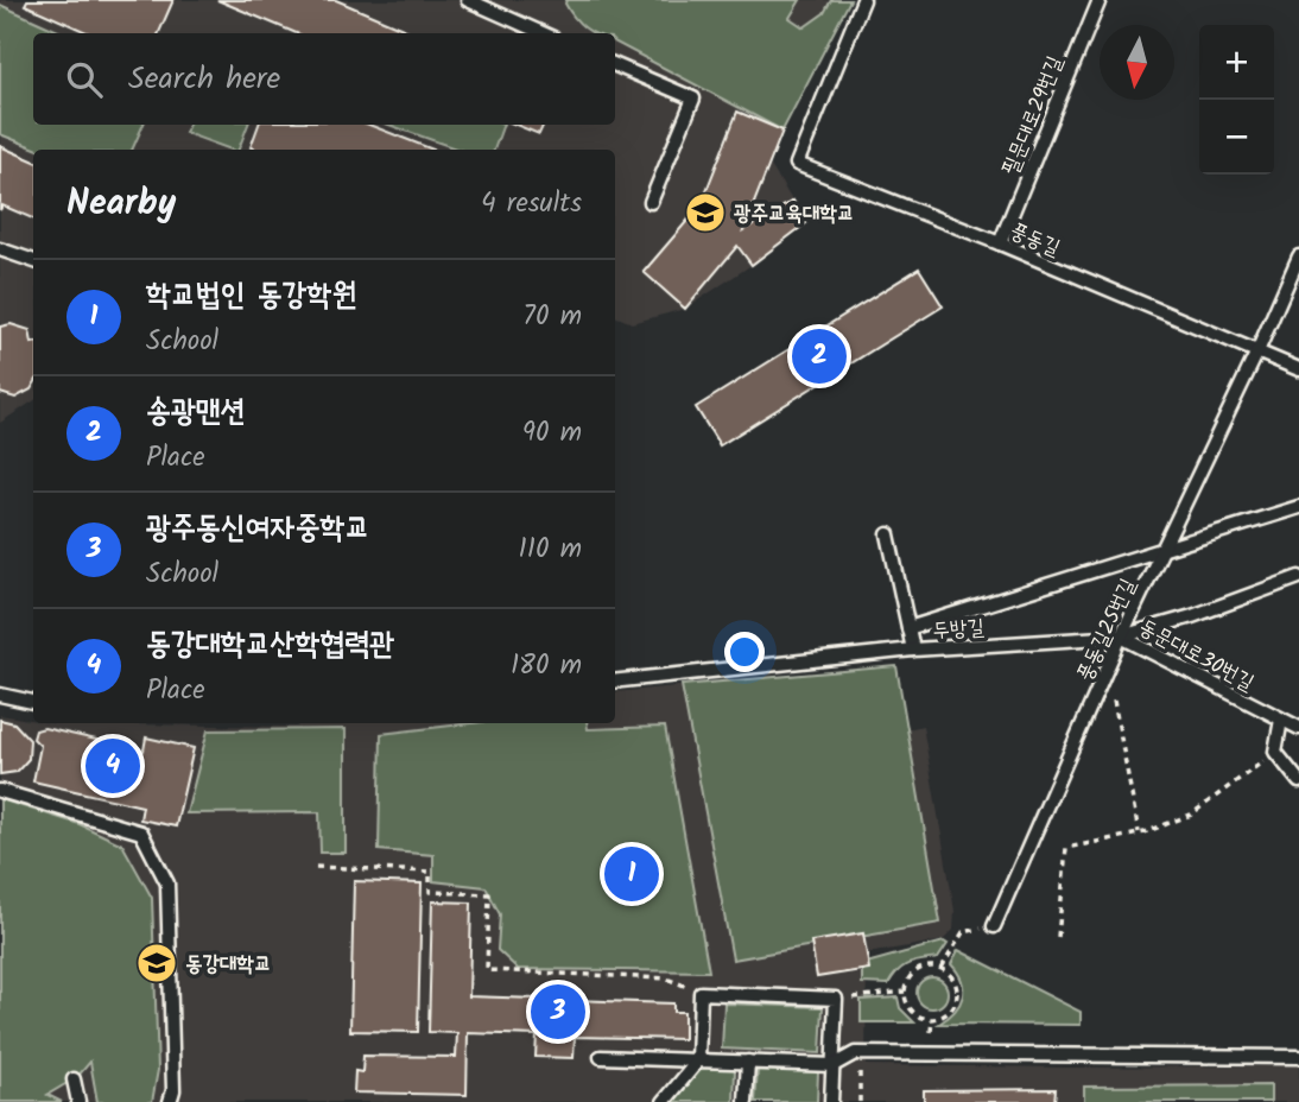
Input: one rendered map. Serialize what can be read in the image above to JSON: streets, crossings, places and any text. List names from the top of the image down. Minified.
{"streets":{"lane":["필문대로29번길","풍동길","두방길","풍동길25번길","동문대로30번길"]},"crossings":[["필문대로29번길","풍동길"],["풍동길","풍동길25번길"],["두방길","풍동길25번길"],["두방길","동문대로30번길"],["풍동길25번길","동문대로30번길"]],"places":{"school or university":["광주교육대학교","동강대학교"]},"north":"bottom","page":{"map_buttons":["+","−"],"search":"Search here","heading":["Nearby","4 results"],"list":[{"mark":"1","name":"학교법인 동강학원","note":"School","value":"70 m"},{"mark":"2","name":"송광맨션","note":"Place","value":"90 m"},{"mark":"3","name":"광주동신여자중학교","note":"School","value":"110 m"},{"mark":"4","name":"동강대학교산학협력관","note":"Place","value":"180 m"}],"pins":["2","4","1","3"]}}
